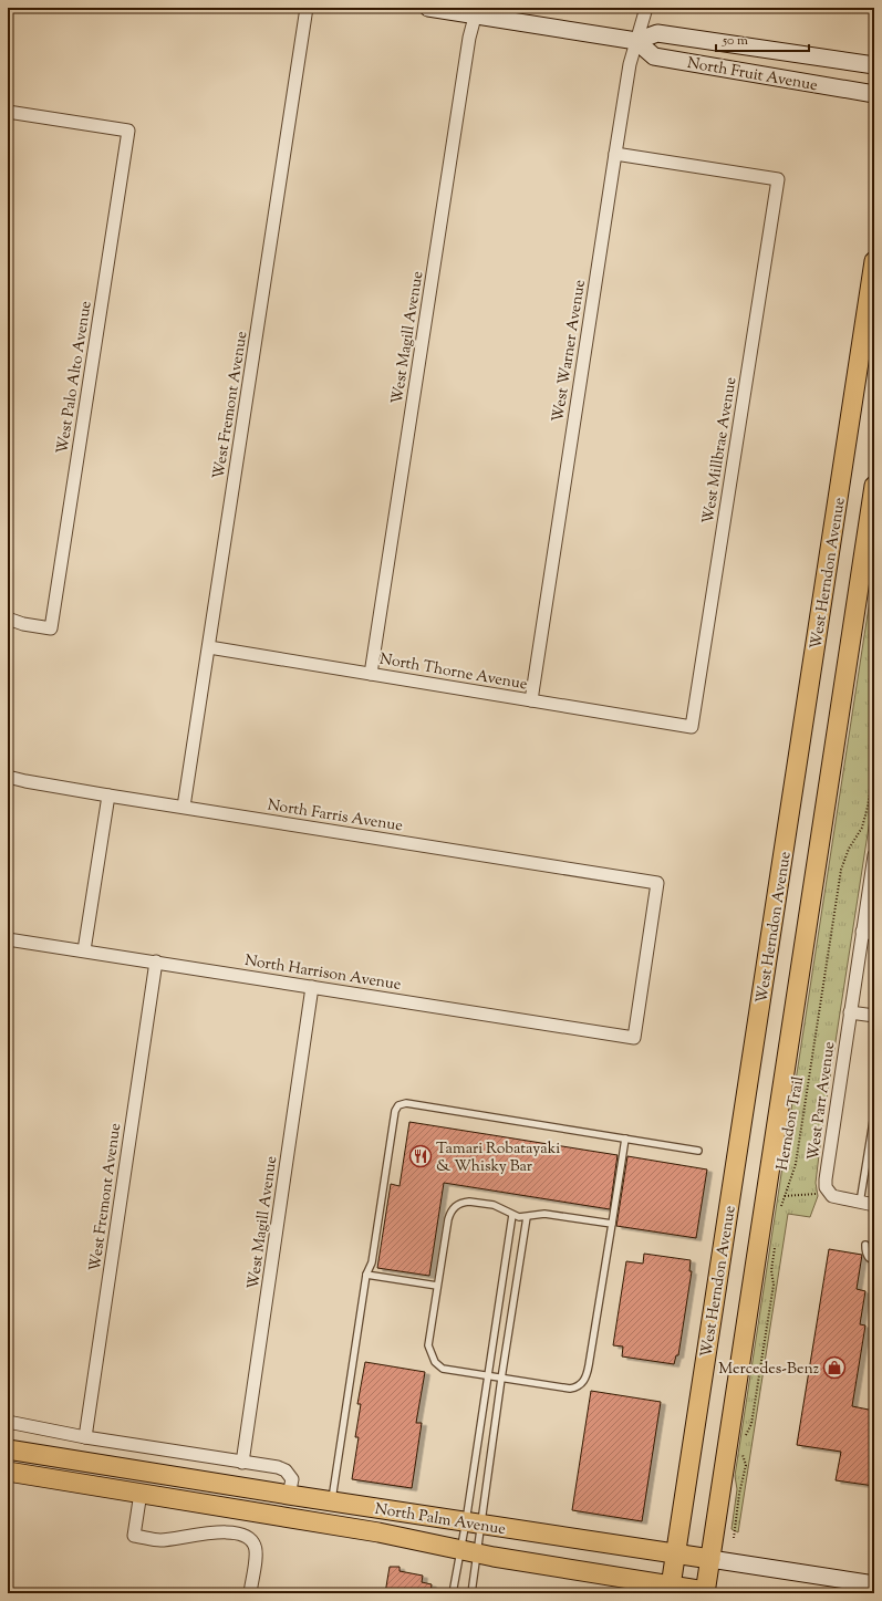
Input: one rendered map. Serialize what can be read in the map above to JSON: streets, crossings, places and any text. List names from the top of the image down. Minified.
{"streets":{"main road":["West Herndon Avenue","North Palm Avenue"],"street":["North Fruit Avenue","West Magill Avenue","West Warner Avenue","West Palo Alto Avenue","West Fremont Avenue","West Millbrae Avenue","North Thorne Avenue","North Farris Avenue","North Harrison Avenue","West Parr Avenue"],"path":["Herndon Trail"]},"crossings":[["North Fruit Avenue","West Magill Avenue"],["North Fruit Avenue","West Warner Avenue"],["West Magill Avenue","North Thorne Avenue"],["West Magill Avenue","North Harrison Avenue"],["West Warner Avenue","West Millbrae Avenue"],["West Warner Avenue","North Thorne Avenue"],["West Fremont Avenue","North Thorne Avenue"],["West Fremont Avenue","North Farris Avenue"],["West Fremont Avenue","North Harrison Avenue"],["West Millbrae Avenue","North Thorne Avenue"],["West Herndon Avenue","North Palm Avenue"],["North Farris Avenue","North Harrison Avenue"]],"places":{"restaurant":["Tamari Robatayaki & Whisky Bar"],"shop":["Mercedes-Benz"]},"scale_bar":"50 m"}
